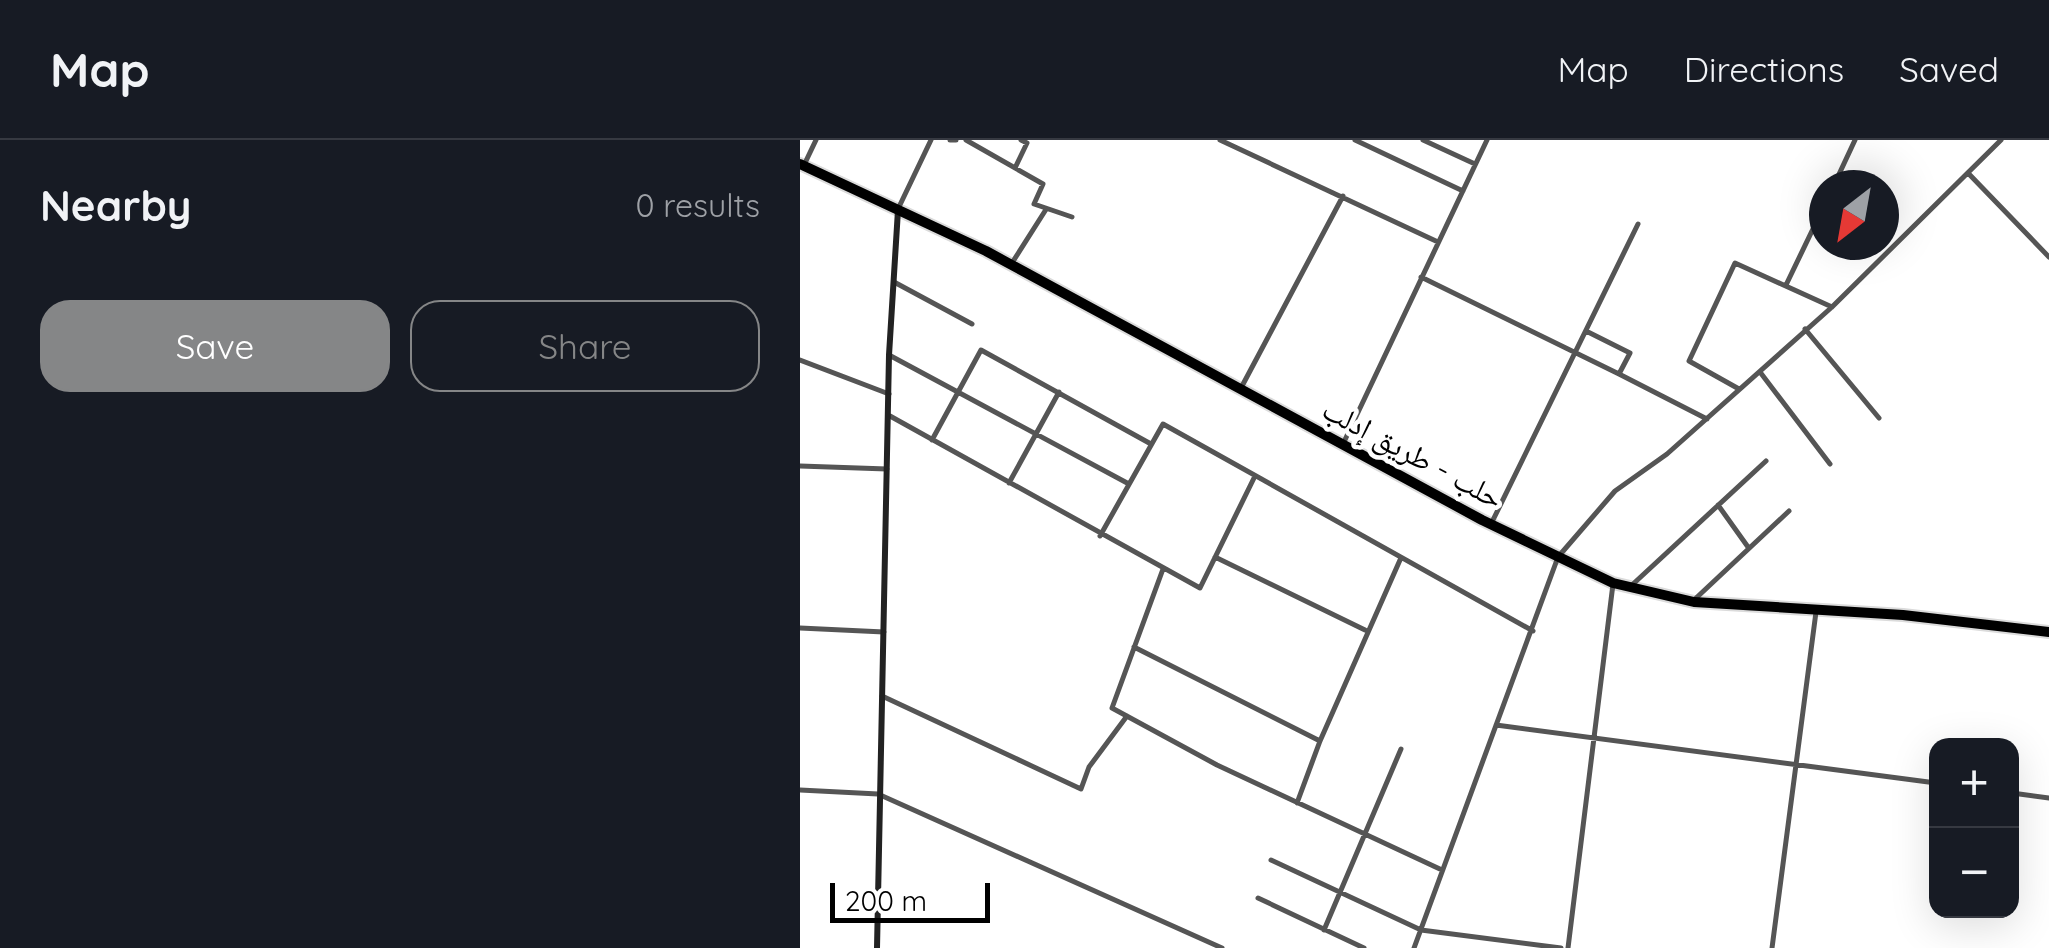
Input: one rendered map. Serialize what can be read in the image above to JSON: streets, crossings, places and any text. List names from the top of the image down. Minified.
{"streets":{"highway":["حلب - طريق إدلب"]},"scale_bar":"200 m","north":"bottom left","page":{"header":"Map","nav":["Map","Directions","Saved"],"heading":["Nearby","0 results"],"buttons":["Save","Share"],"map_buttons":["+","−"],"scale":"200 m"}}
